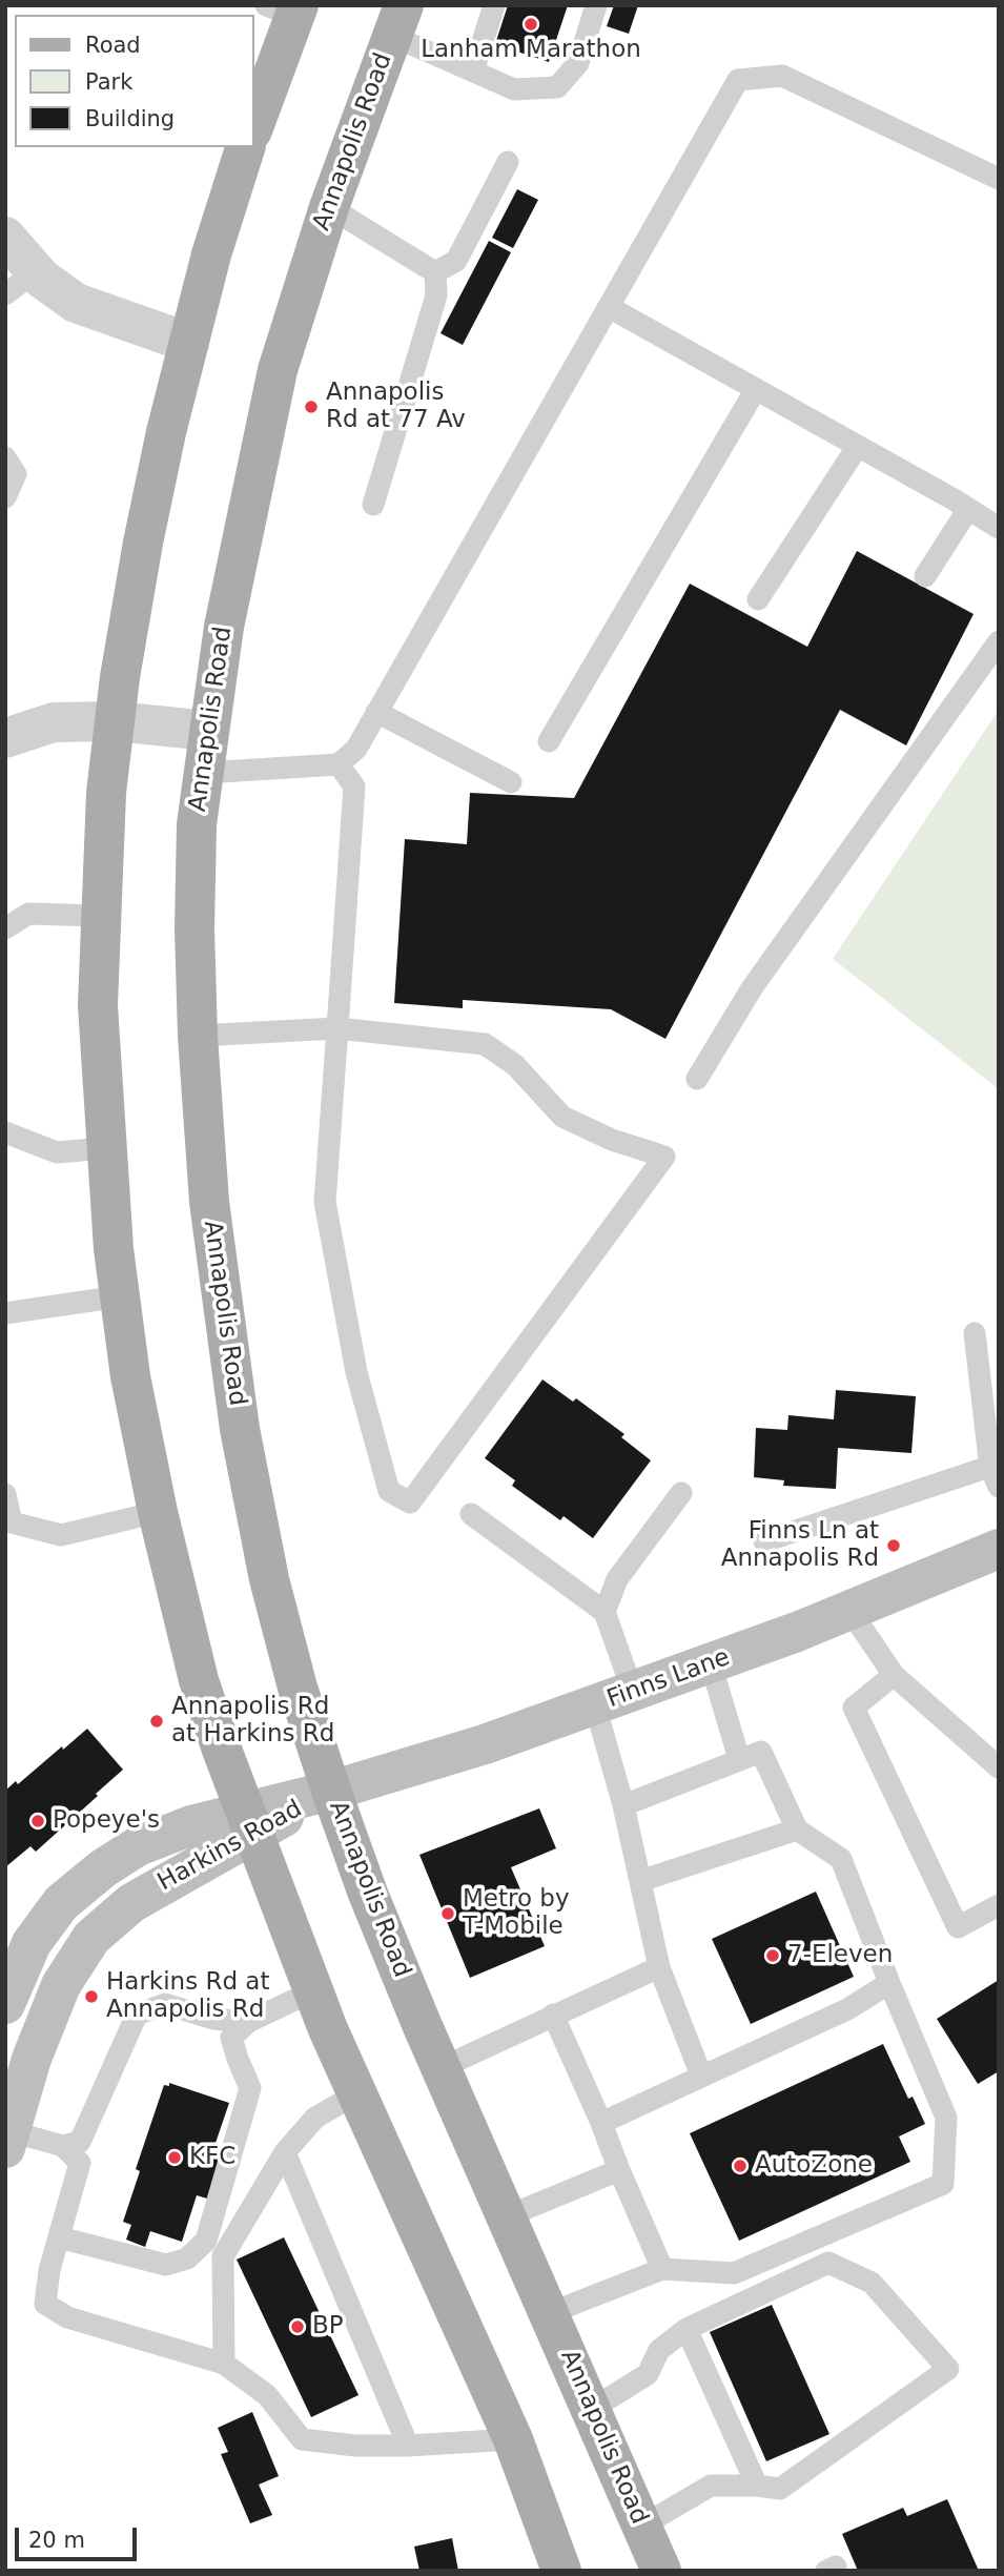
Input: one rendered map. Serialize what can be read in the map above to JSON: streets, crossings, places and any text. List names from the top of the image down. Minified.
{"streets":{"main road":["Annapolis Road"],"street":["Finns Lane","Harkins Road"]},"crossings":[["Annapolis Road","Finns Lane"],["Annapolis Road","Harkins Road"],["Finns Lane","Harkins Road"]],"places":["Lanham Marathon","Annapolis Rd at 77 Av","Finns Ln at Annapolis Rd","Annapolis Rd at Harkins Rd","Popeye's","Metro by T-Mobile","7-Eleven","Harkins Rd at Annapolis Rd","KFC","AutoZone","BP"],"legend":["Road","Park","Building"],"scale_bar":"20 m"}
